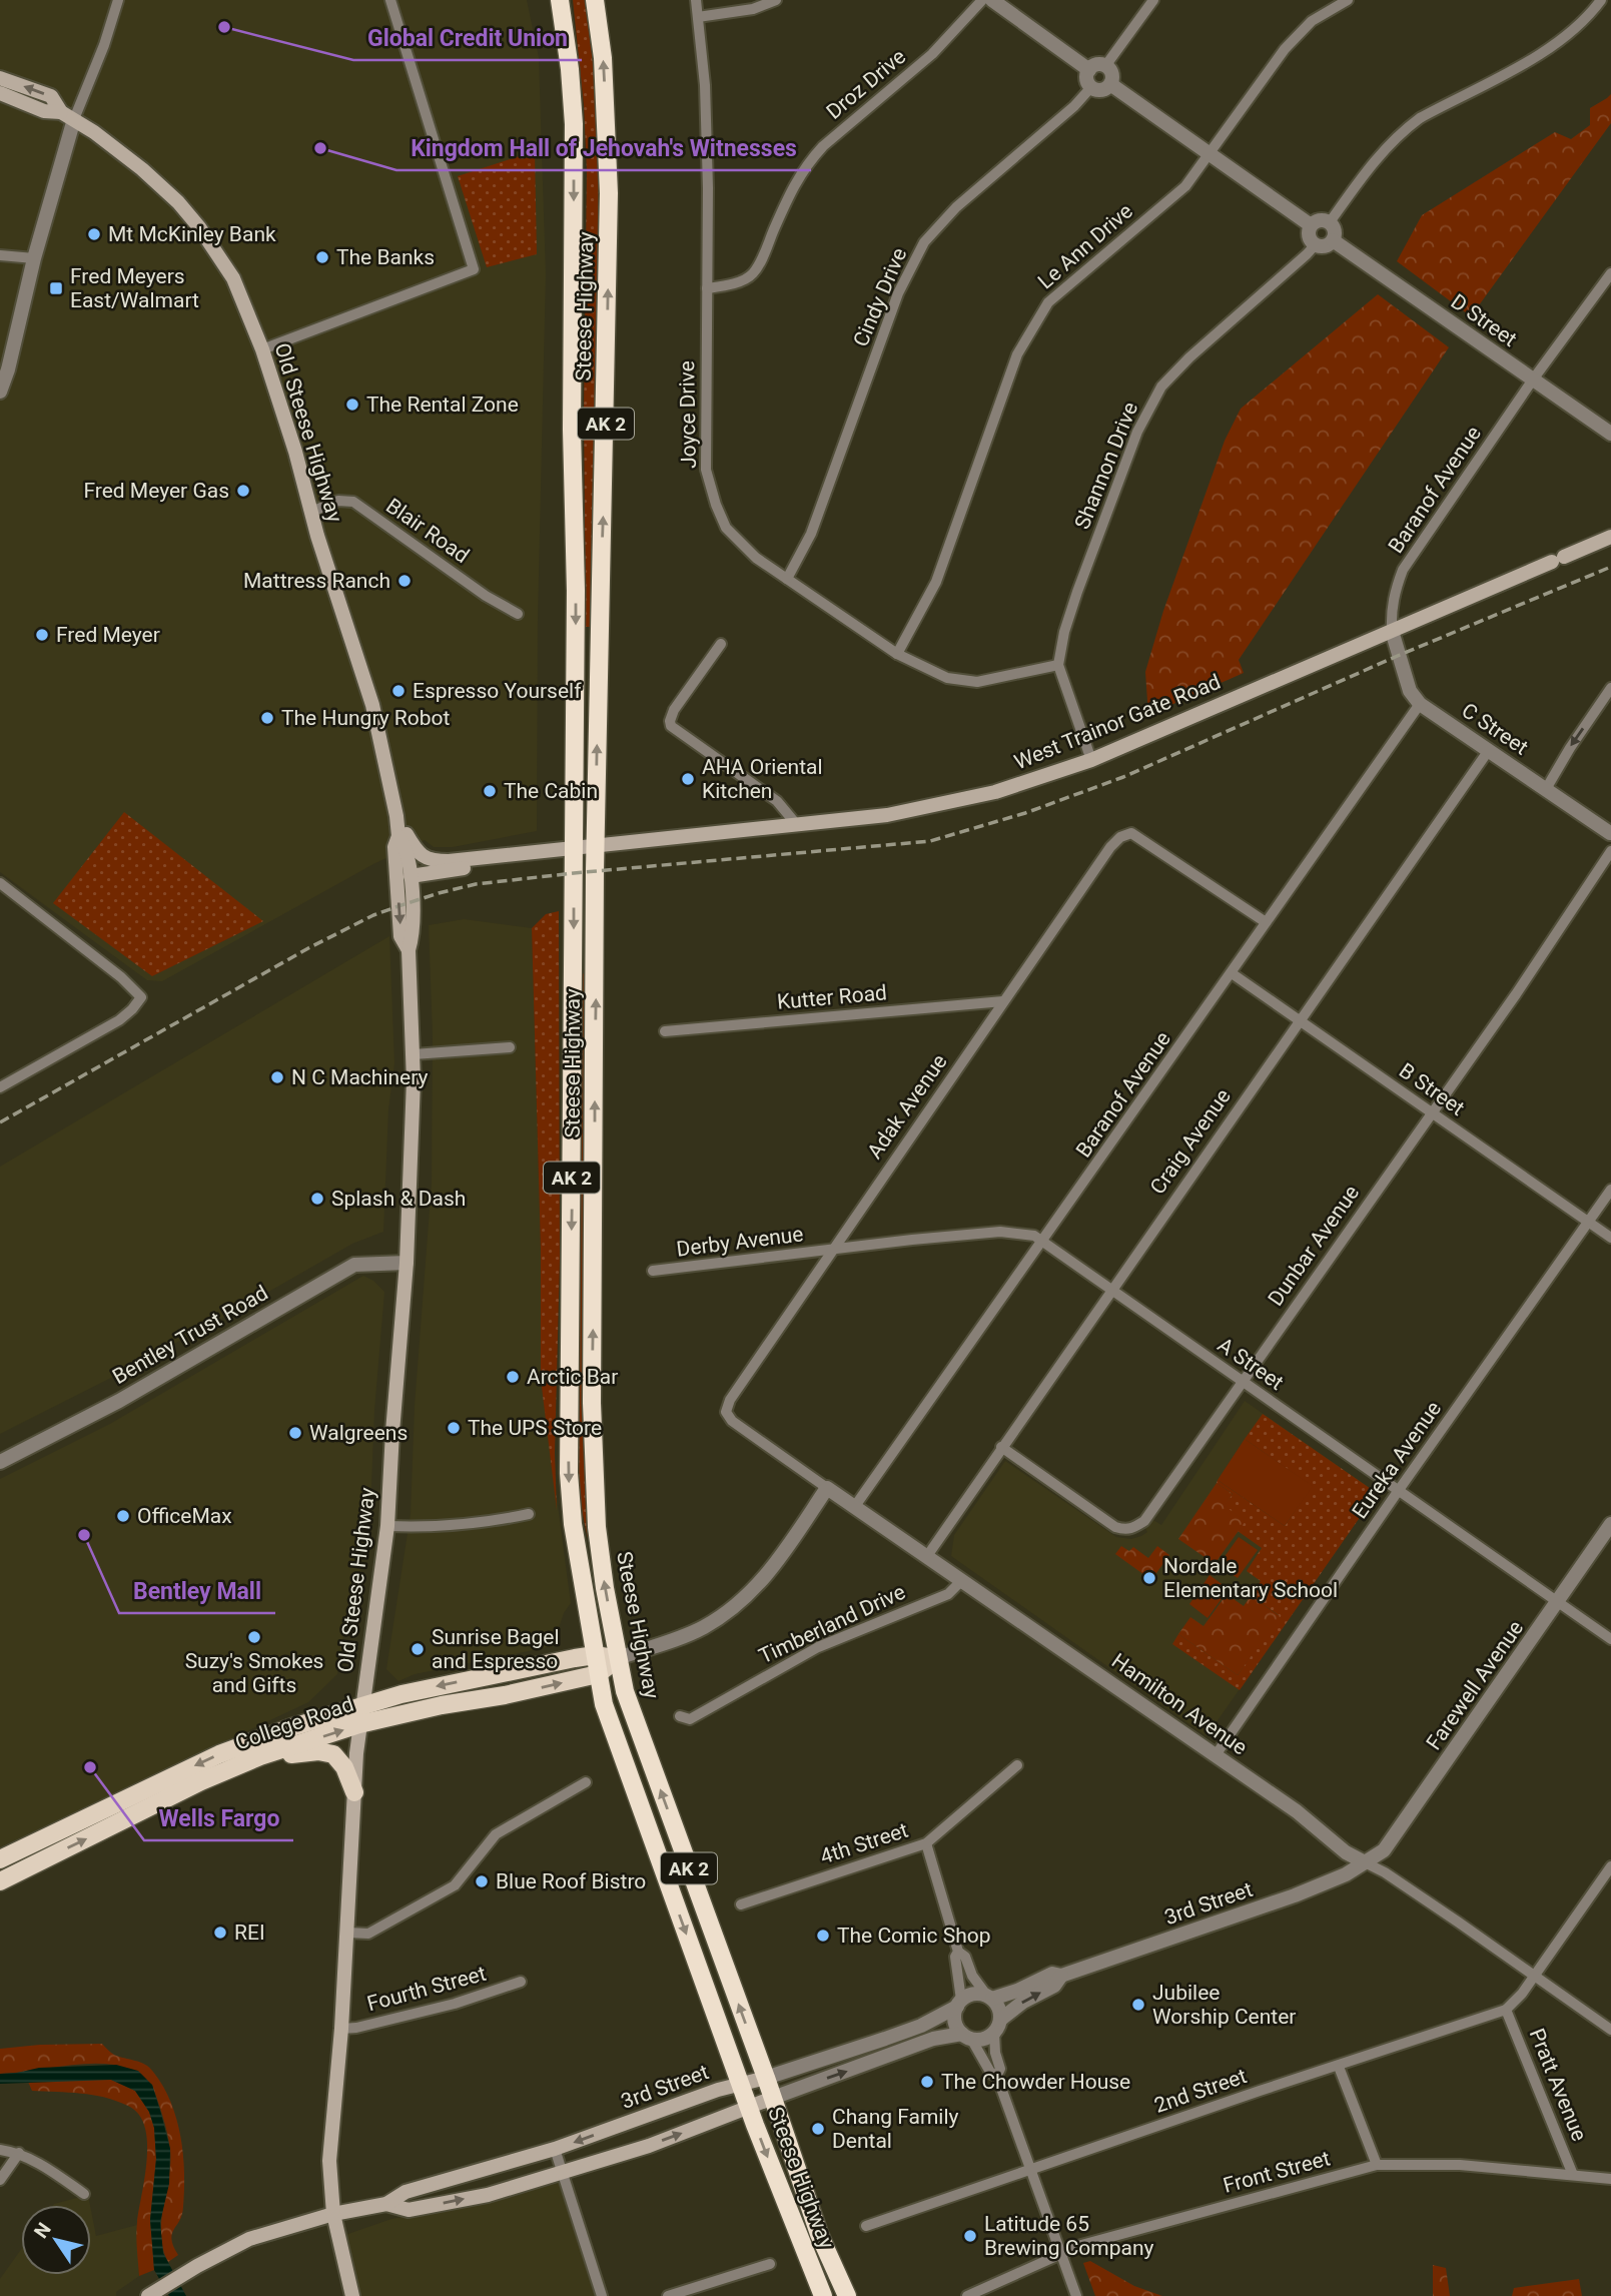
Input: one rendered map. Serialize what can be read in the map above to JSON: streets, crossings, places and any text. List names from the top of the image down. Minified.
{"streets":{"highway":["Steese Highway","AK 2"],"main road":["Old Steese Highway","West Trainor Gate Road","College Road","3rd Street"],"street":["Droz Drive","Le Ann Drive","Cindy Drive","D Street","Joyce Drive","Shannon Drive","Baranof Avenue","Blair Road","C Street","Kutter Road","B Street","Adak Avenue","Craig Avenue","Derby Avenue","Dunbar Avenue","Bentley Trust Road","A Street","Eureka Avenue","Timberland Drive","Farewell Avenue","Hamilton Avenue","4th Street","Fourth Street","Pratt Avenue","2nd Street","Front Street"]},"crossings":[["Droz Drive","Joyce Drive"],["Le Ann Drive","Joyce Drive"],["Cindy Drive","Joyce Drive"],["Steese Highway","West Trainor Gate Road"],["Steese Highway","College Road"],["Steese Highway","3rd Street"],["D Street","Shannon Drive"],["D Street","Baranof Avenue"],["Joyce Drive","Shannon Drive"],["Old Steese Highway","Blair Road"],["Old Steese Highway","West Trainor Gate Road"],["Old Steese Highway","Bentley Trust Road"],["Old Steese Highway","College Road"],["Old Steese Highway","3rd Street"],["Old Steese Highway","Fourth Street"],["Shannon Drive","West Trainor Gate Road"],["Baranof Avenue","West Trainor Gate Road"],["Baranof Avenue","C Street"],["Baranof Avenue","B Street"],["Baranof Avenue","Adak Avenue"],["Baranof Avenue","A Street"],["Baranof Avenue","Hamilton Avenue"],["West Trainor Gate Road","C Street"],["C Street","Craig Avenue"],["Kutter Road","Adak Avenue"],["B Street","Craig Avenue"],["B Street","Dunbar Avenue"],["B Street","Eureka Avenue"],["Adak Avenue","Derby Avenue"],["Adak Avenue","A Street"],["Adak Avenue","Hamilton Avenue"],["Craig Avenue","Dunbar Avenue"],["Craig Avenue","A Street"],["Craig Avenue","Hamilton Avenue"],["Derby Avenue","A Street"],["Dunbar Avenue","A Street"],["A Street","Eureka Avenue"],["A Street","Farewell Avenue"],["Eureka Avenue","Hamilton Avenue"],["Timberland Drive","Hamilton Avenue"],["Farewell Avenue","Hamilton Avenue"],["Farewell Avenue","3rd Street"],["Hamilton Avenue","College Road"],["Hamilton Avenue","3rd Street"],["Pratt Avenue","2nd Street"],["Pratt Avenue","Front Street"]],"places":{"other":["Global Credit Union","Kingdom Hall of Jehovah's Witnesses","Mt McKinley Bank","The Banks","The Rental Zone","Fred Meyer Gas","Mattress Ranch","Fred Meyer","Espresso Yourself","The Hungry Robot","AHA Oriental Kitchen","The Cabin","N C Machinery","Splash & Dash","Arctic Bar","The UPS Store","Walgreens","OfficeMax","Bentley Mall","Nordale Elementary School","Suzy's Smokes and Gifts","Sunrise Bagel and Espresso","Wells Fargo","Blue Roof Bistro","REI","The Comic Shop","Jubilee Worship Center","The Chowder House","Chang Family Dental","Latitude 65 Brewing Company"],"transit":["Fred Meyers East/Walmart"]},"north":"top left"}
